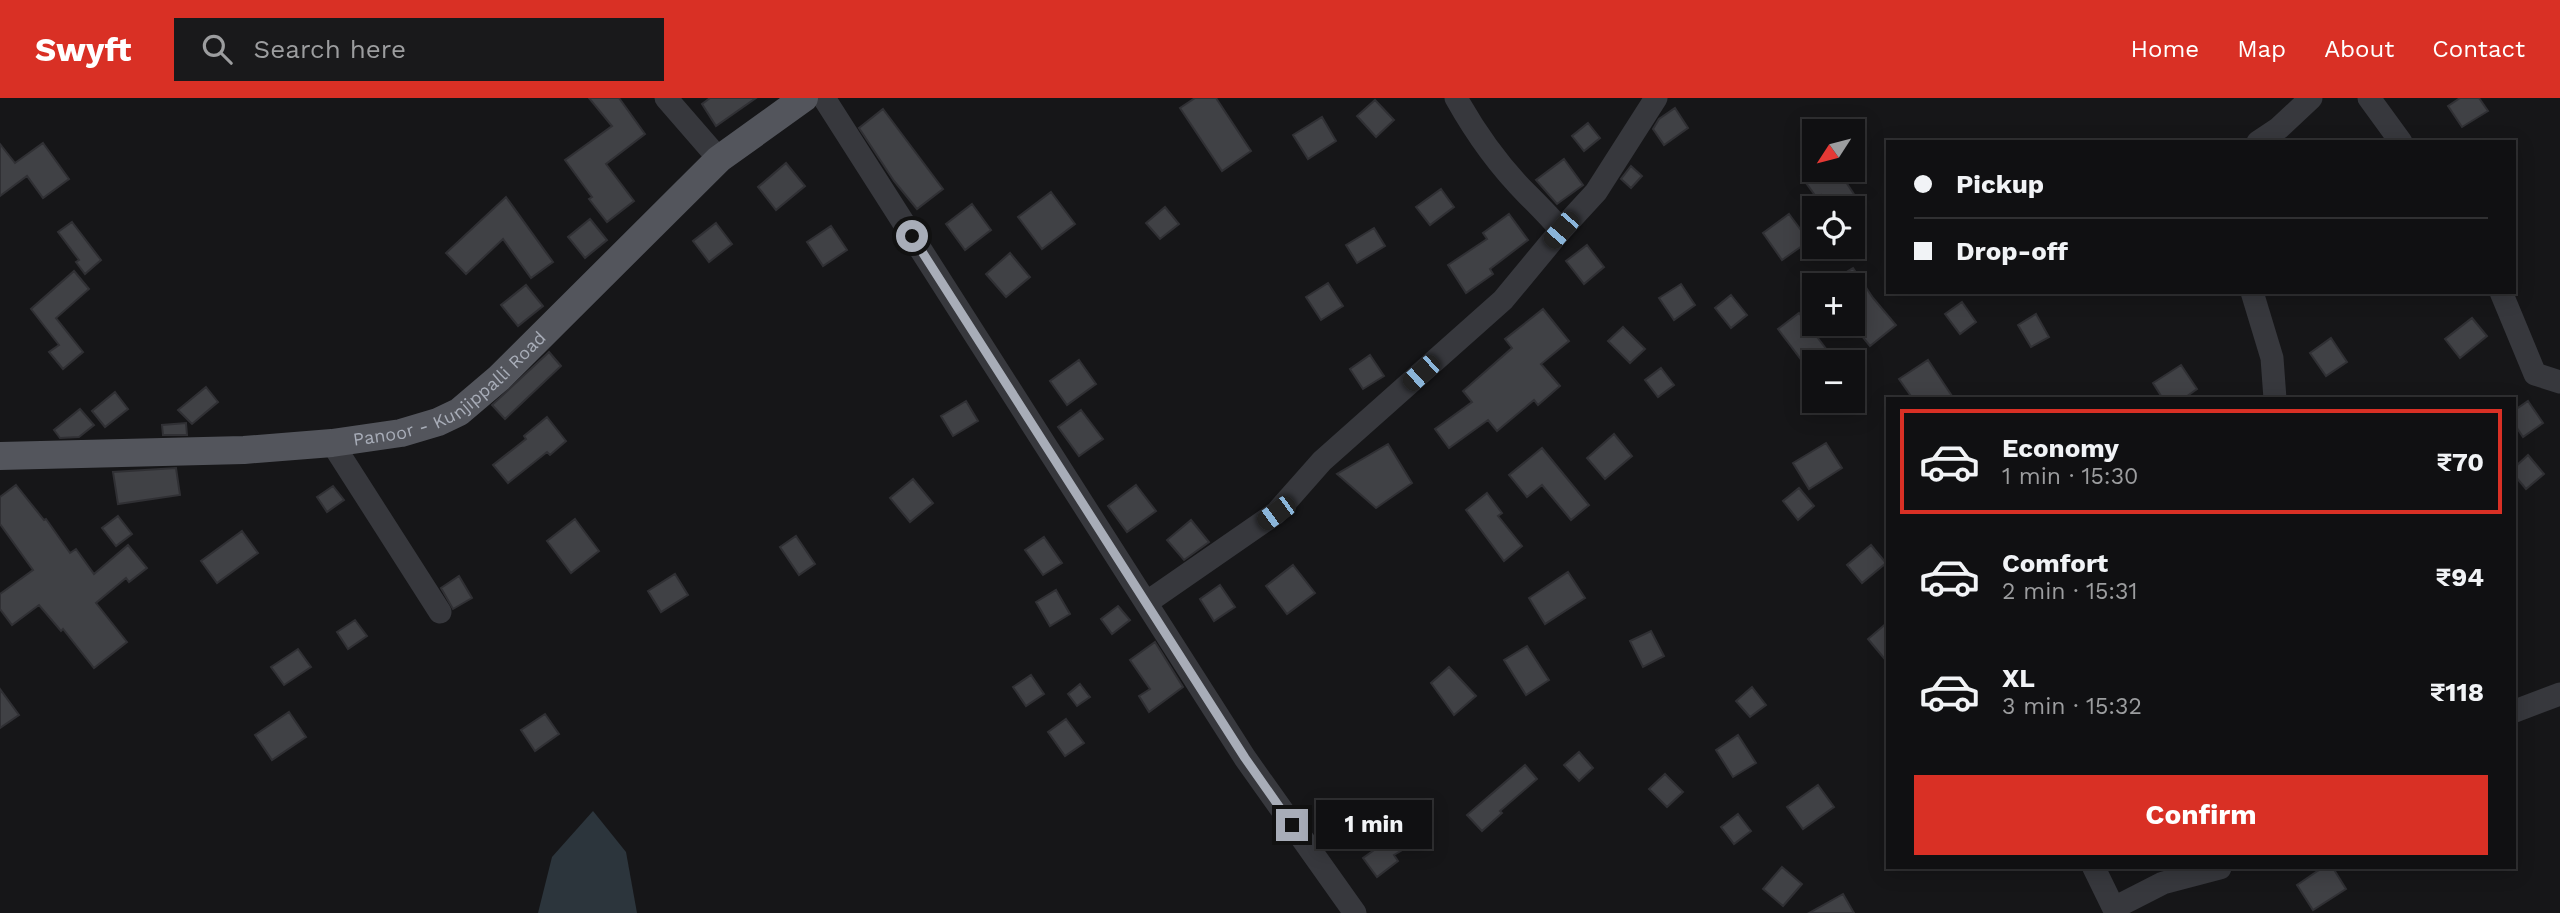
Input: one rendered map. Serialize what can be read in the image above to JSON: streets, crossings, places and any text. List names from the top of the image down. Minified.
{"streets":{"main road":["Panoor - Kunjippalli Road"]},"north":"bottom left","page":{"header":"Swyft","search":"Search here","nav":["Home","Map","About","Contact"],"map_buttons":["+","−"],"banner":["Pickup","Drop-off"],"list":[{"name":"Economy","note":"1 min · 15:30","value":"₹70"},{"name":"Comfort","note":"2 min · 15:31","value":"₹94"},{"name":"XL","note":"3 min · 15:32","value":"₹118"}],"buttons":"Confirm","bubble":"1 min"}}
